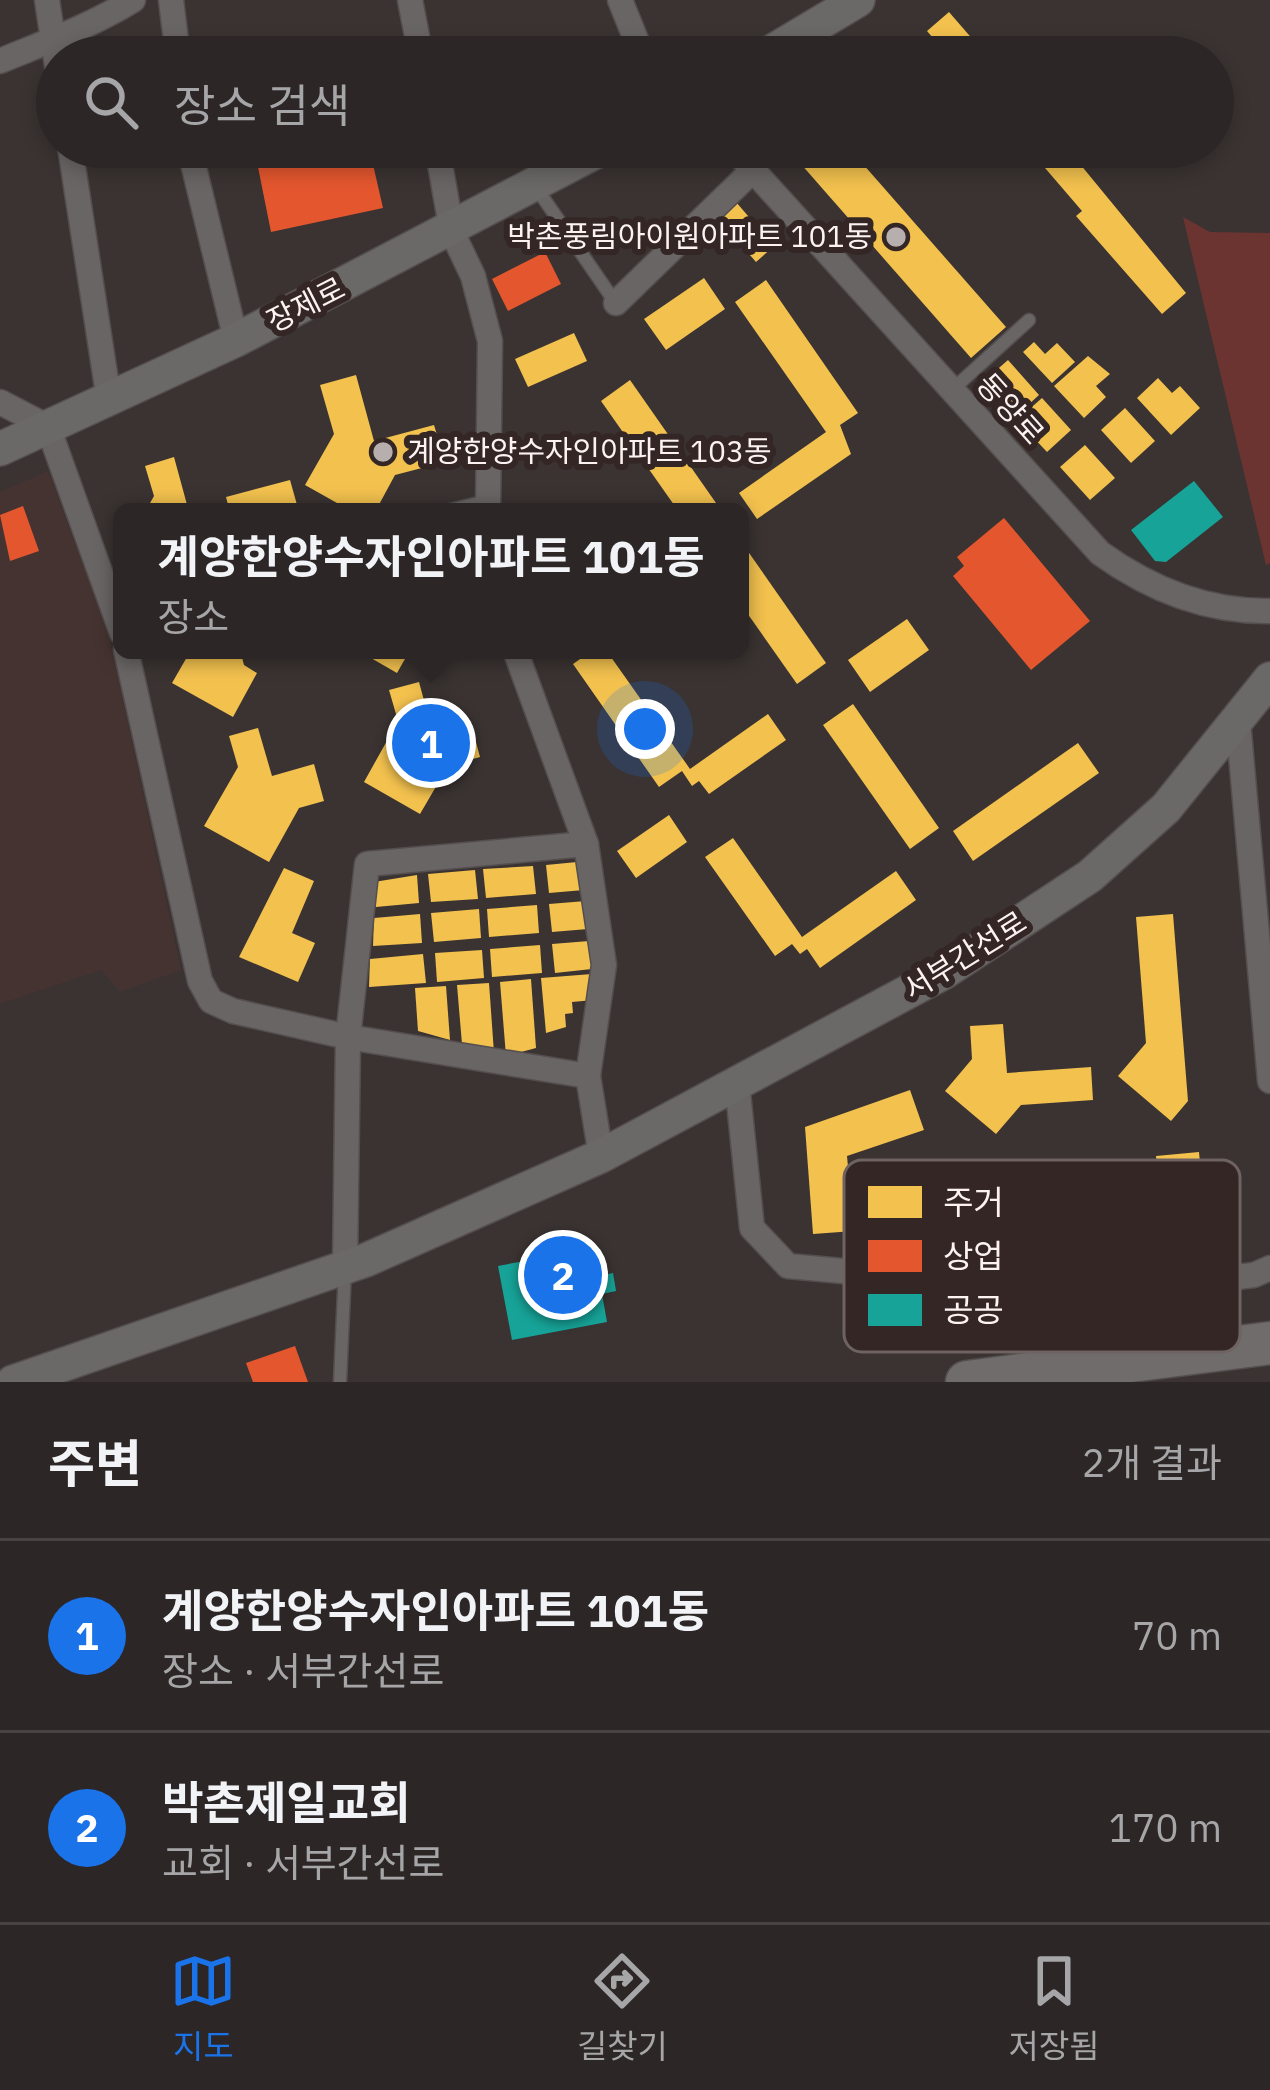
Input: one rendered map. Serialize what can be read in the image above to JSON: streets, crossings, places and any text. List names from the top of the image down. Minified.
{"streets":{"street":["장제로","동양로","서부간선로"]},"places":["박촌풍림아이원아파트 101동","계양한양수자인아파트 103동"],"legend":["주거","상업","공공"],"page":{"search":"장소 검색","popup":["계양한양수자인아파트 101동","장소"],"pins":["1","2"],"heading":["주변","2개 결과"],"list":[{"mark":"1","name":"계양한양수자인아파트 101동","note":"장소 · 서부간선로","value":"70 m"},{"mark":"2","name":"박촌제일교회","note":"교회 · 서부간선로","value":"170 m"}],"nav":["지도","길찾기","저장됨"]}}
